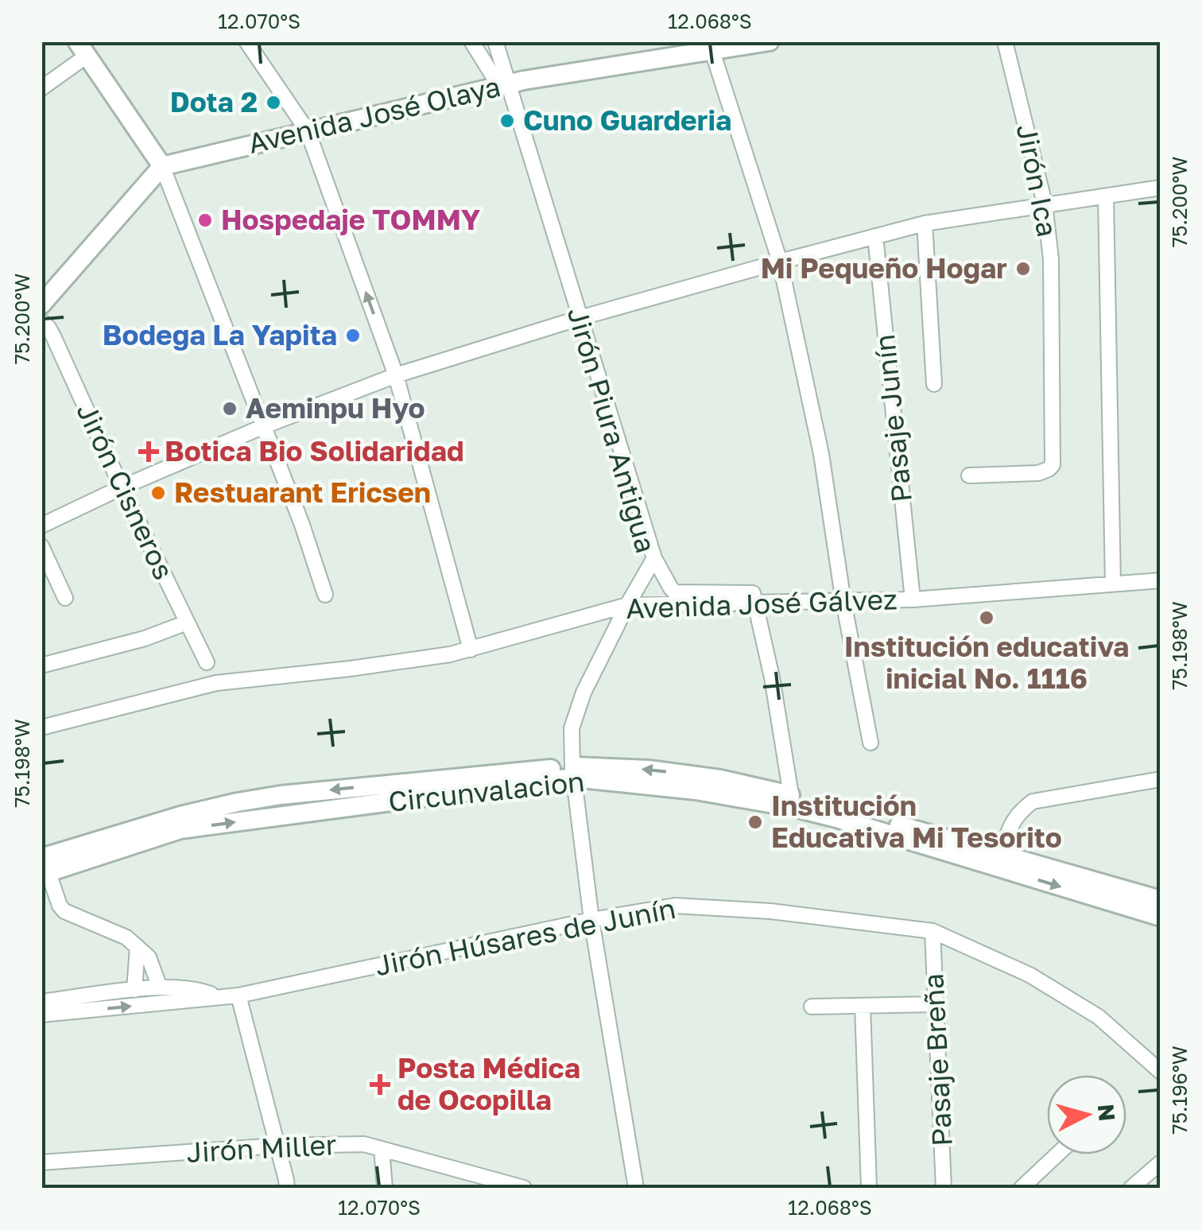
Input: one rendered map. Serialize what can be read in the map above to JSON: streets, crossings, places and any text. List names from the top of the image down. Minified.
{"streets":{"street":["Avenida José Olaya","Jirón Ica","Pasaje Junín","Jirón Piura Antigua","Jirón Cisneros","Avenida José Gálvez","Circunvalacion","Jirón Húsares de Junín","Pasaje Breña","Jirón Miller"]},"crossings":[["Avenida José Olaya","Jirón Piura Antigua"],["Pasaje Junín","Avenida José Gálvez"],["Jirón Piura Antigua","Avenida José Gálvez"],["Jirón Piura Antigua","Circunvalacion"],["Jirón Piura Antigua","Jirón Húsares de Junín"],["Jirón Húsares de Junín","Pasaje Breña"]],"places":{"other":["Dota 2","Cuno Guarderia","Hospedaje TOMMY","Mi Pequeño Hogar","Bodega La Yapita","Aeminpu Hyo","Restuarant Ericsen","Institución educativa inicial No. 1116","Institución Educativa Mi Tesorito"],"health":["Botica Bio Solidaridad","Posta Médica de Ocopilla"]},"north":"right","coordinates":["12.070°S","12.068°S","75.200°W","75.198°W","75.196°W"]}
